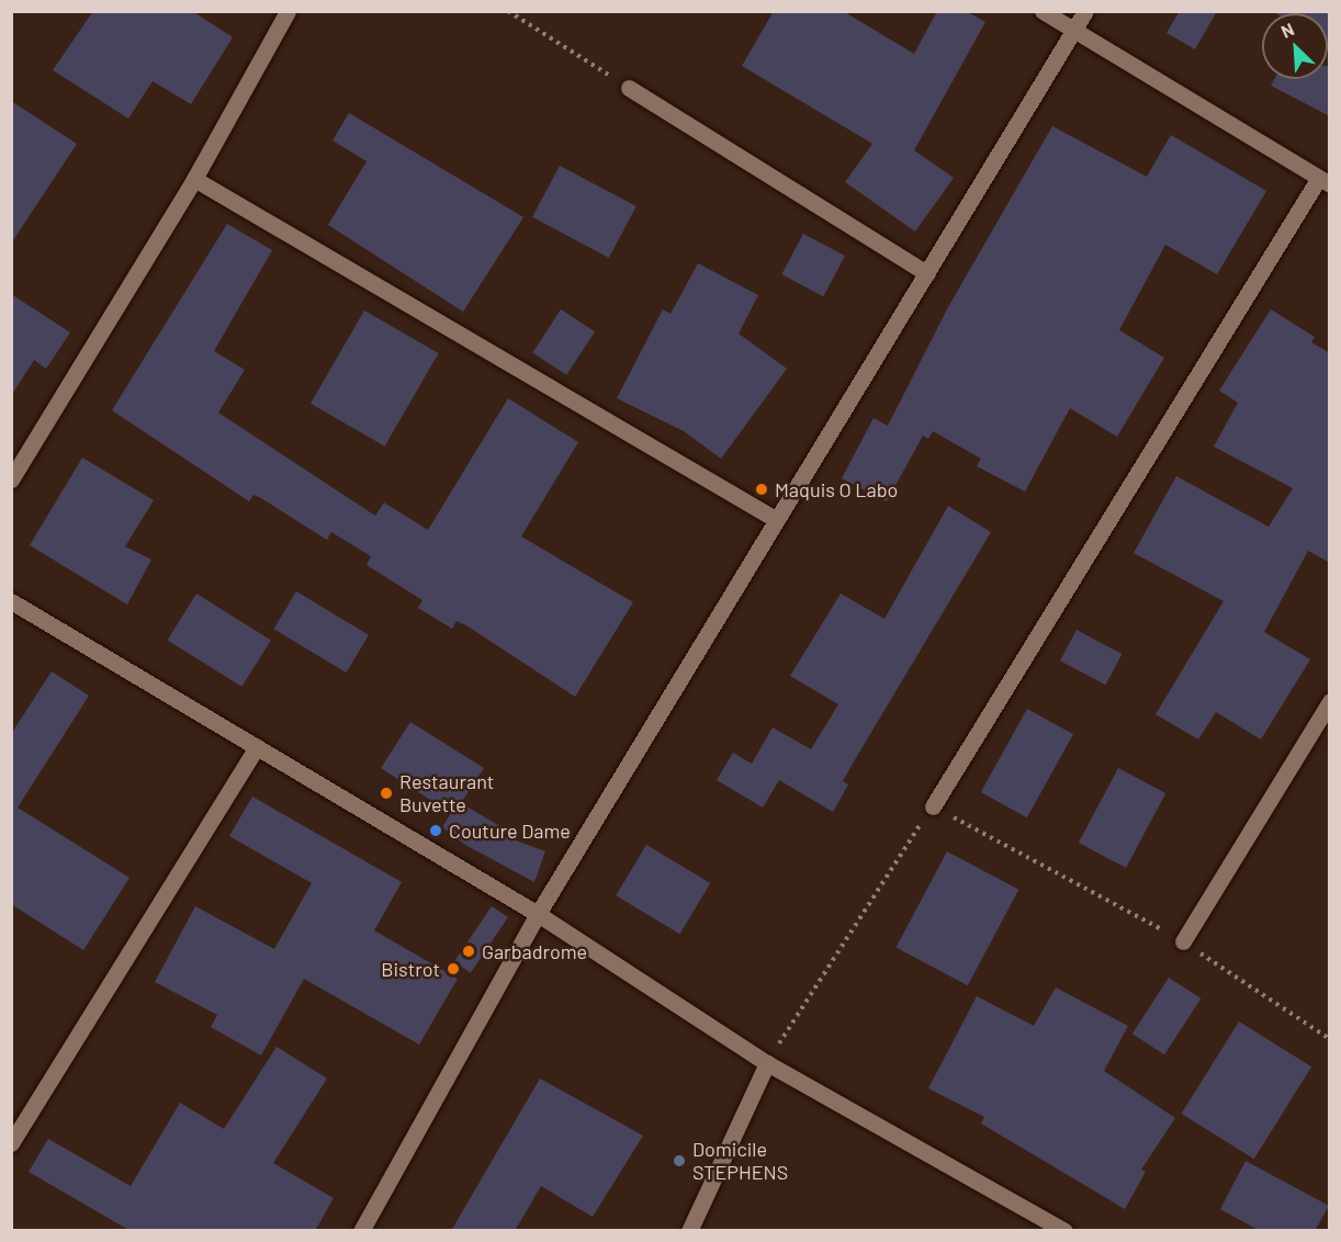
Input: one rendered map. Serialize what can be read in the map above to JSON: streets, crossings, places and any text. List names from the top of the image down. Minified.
{"places":["Maquis O Labo","Restaurant Buvette","Couture Dame","Garbadrome","Bistrot","Domicile STEPHENS"],"north":"top left"}
